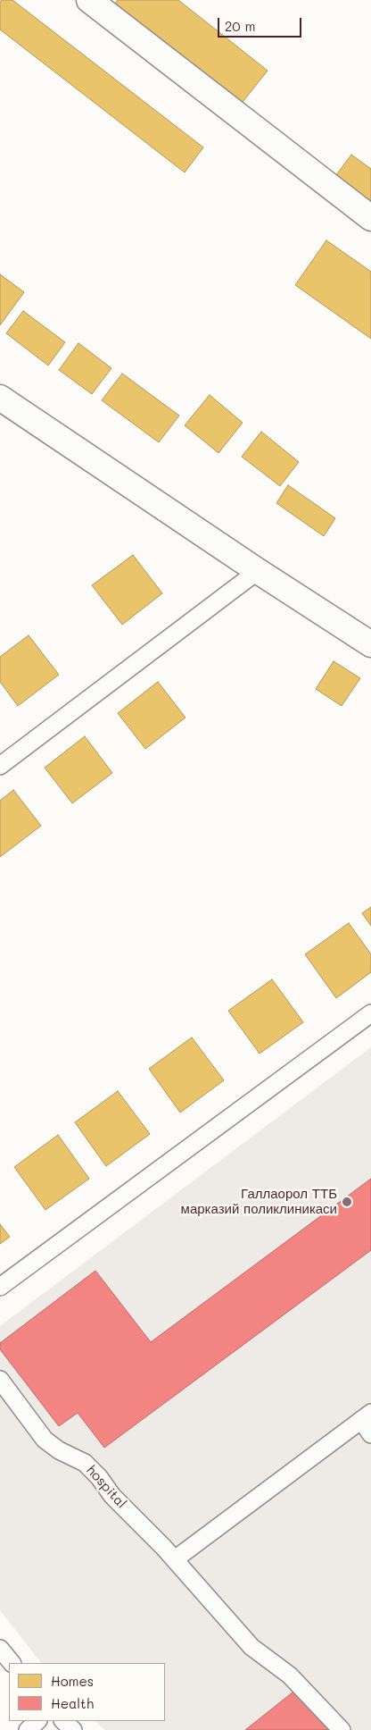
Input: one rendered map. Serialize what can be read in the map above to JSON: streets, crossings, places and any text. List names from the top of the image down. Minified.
{"streets":{"lane":["hospital"]},"places":["Галлаорол ТТБ марказий поликлиникаси"],"legend":["Homes","Health"],"scale_bar":"20 m"}
